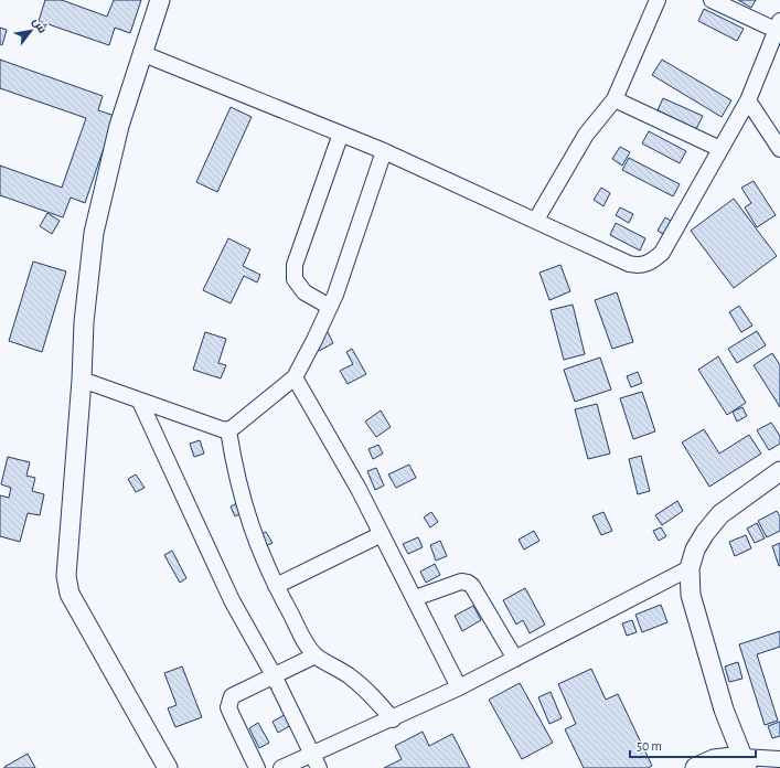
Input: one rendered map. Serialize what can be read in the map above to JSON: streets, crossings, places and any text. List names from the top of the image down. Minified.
{"scale_bar":"50 m","north":"top right"}
